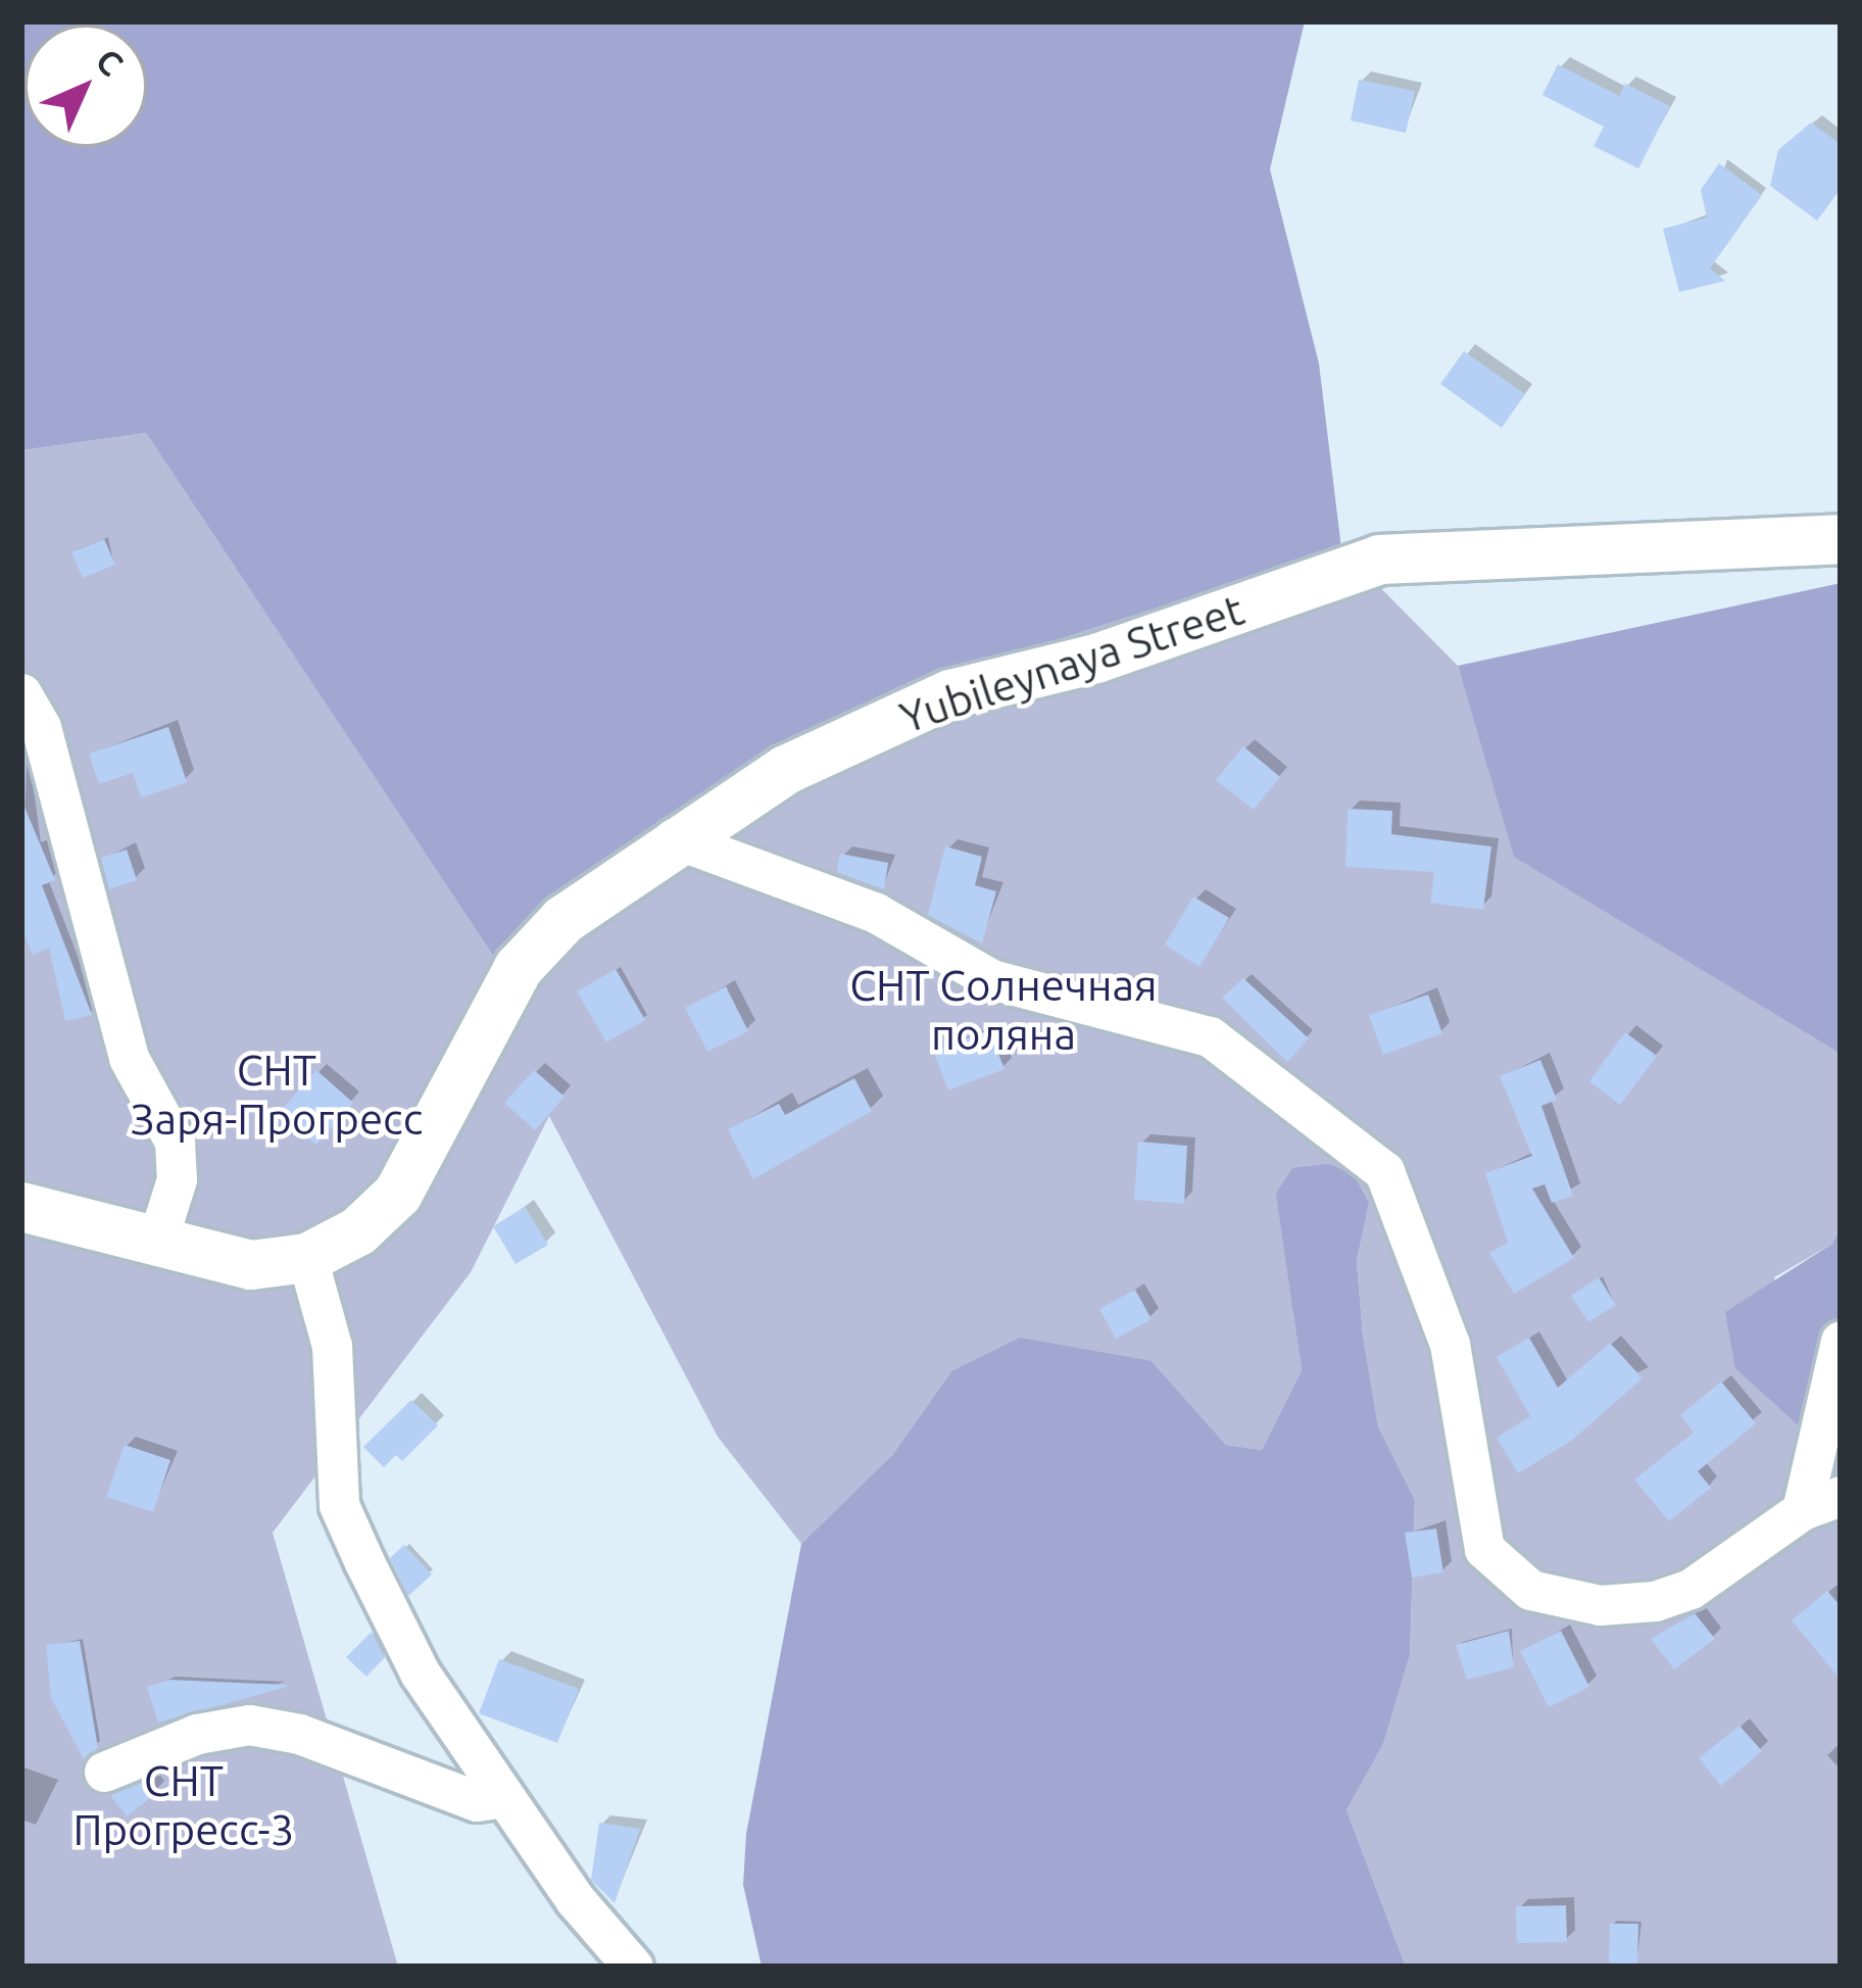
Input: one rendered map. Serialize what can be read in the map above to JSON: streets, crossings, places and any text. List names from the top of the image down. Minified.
{"streets":{"street":["Yubileynaya Street"]},"parks":["СНТ Солнечная поляна","СНТ Заря-Прогресс","СНТ Прогресс-3"],"north":"top right"}
